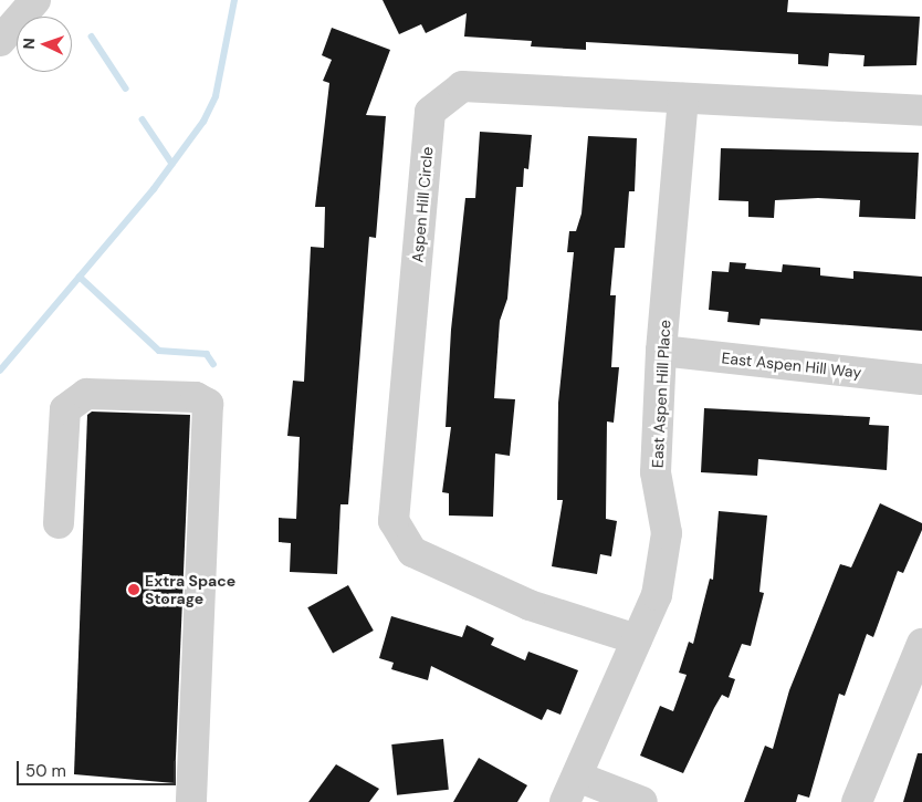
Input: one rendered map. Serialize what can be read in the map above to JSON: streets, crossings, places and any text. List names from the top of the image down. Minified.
{"streets":{"street":["Aspen Hill Circle","East Aspen Hill Way","East Aspen Hill Place"]},"crossings":[["Aspen Hill Circle","East Aspen Hill Place"],["East Aspen Hill Way","East Aspen Hill Place"]],"places":["Extra Space Storage"],"scale_bar":"50 m","north":"left"}
